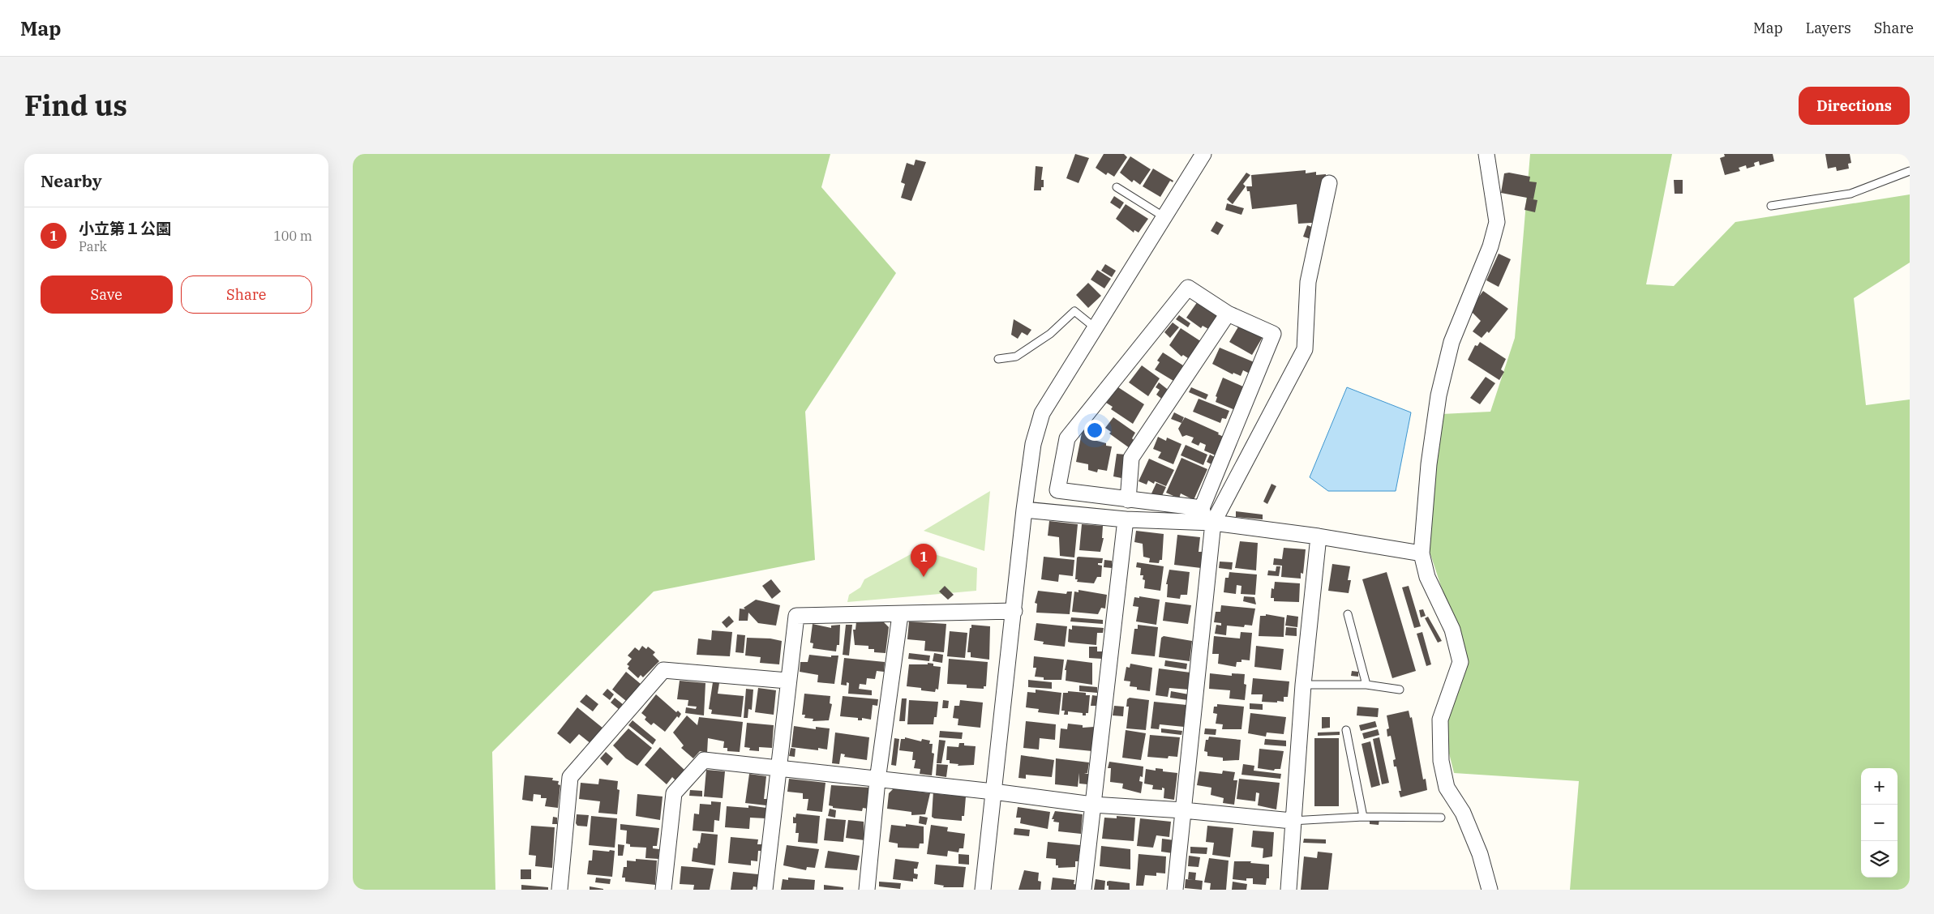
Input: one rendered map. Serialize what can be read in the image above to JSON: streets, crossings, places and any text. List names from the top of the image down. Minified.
{"page":{"header":"Map","nav":["Map","Layers","Share"],"title":"Find us","buttons":["Directions",["Save","Share"]],"heading":"Nearby","list":[{"mark":"1","name":"小立第１公園","note":"Park","value":"100 m"}],"pins":"1","map_buttons":["+","−"]}}
